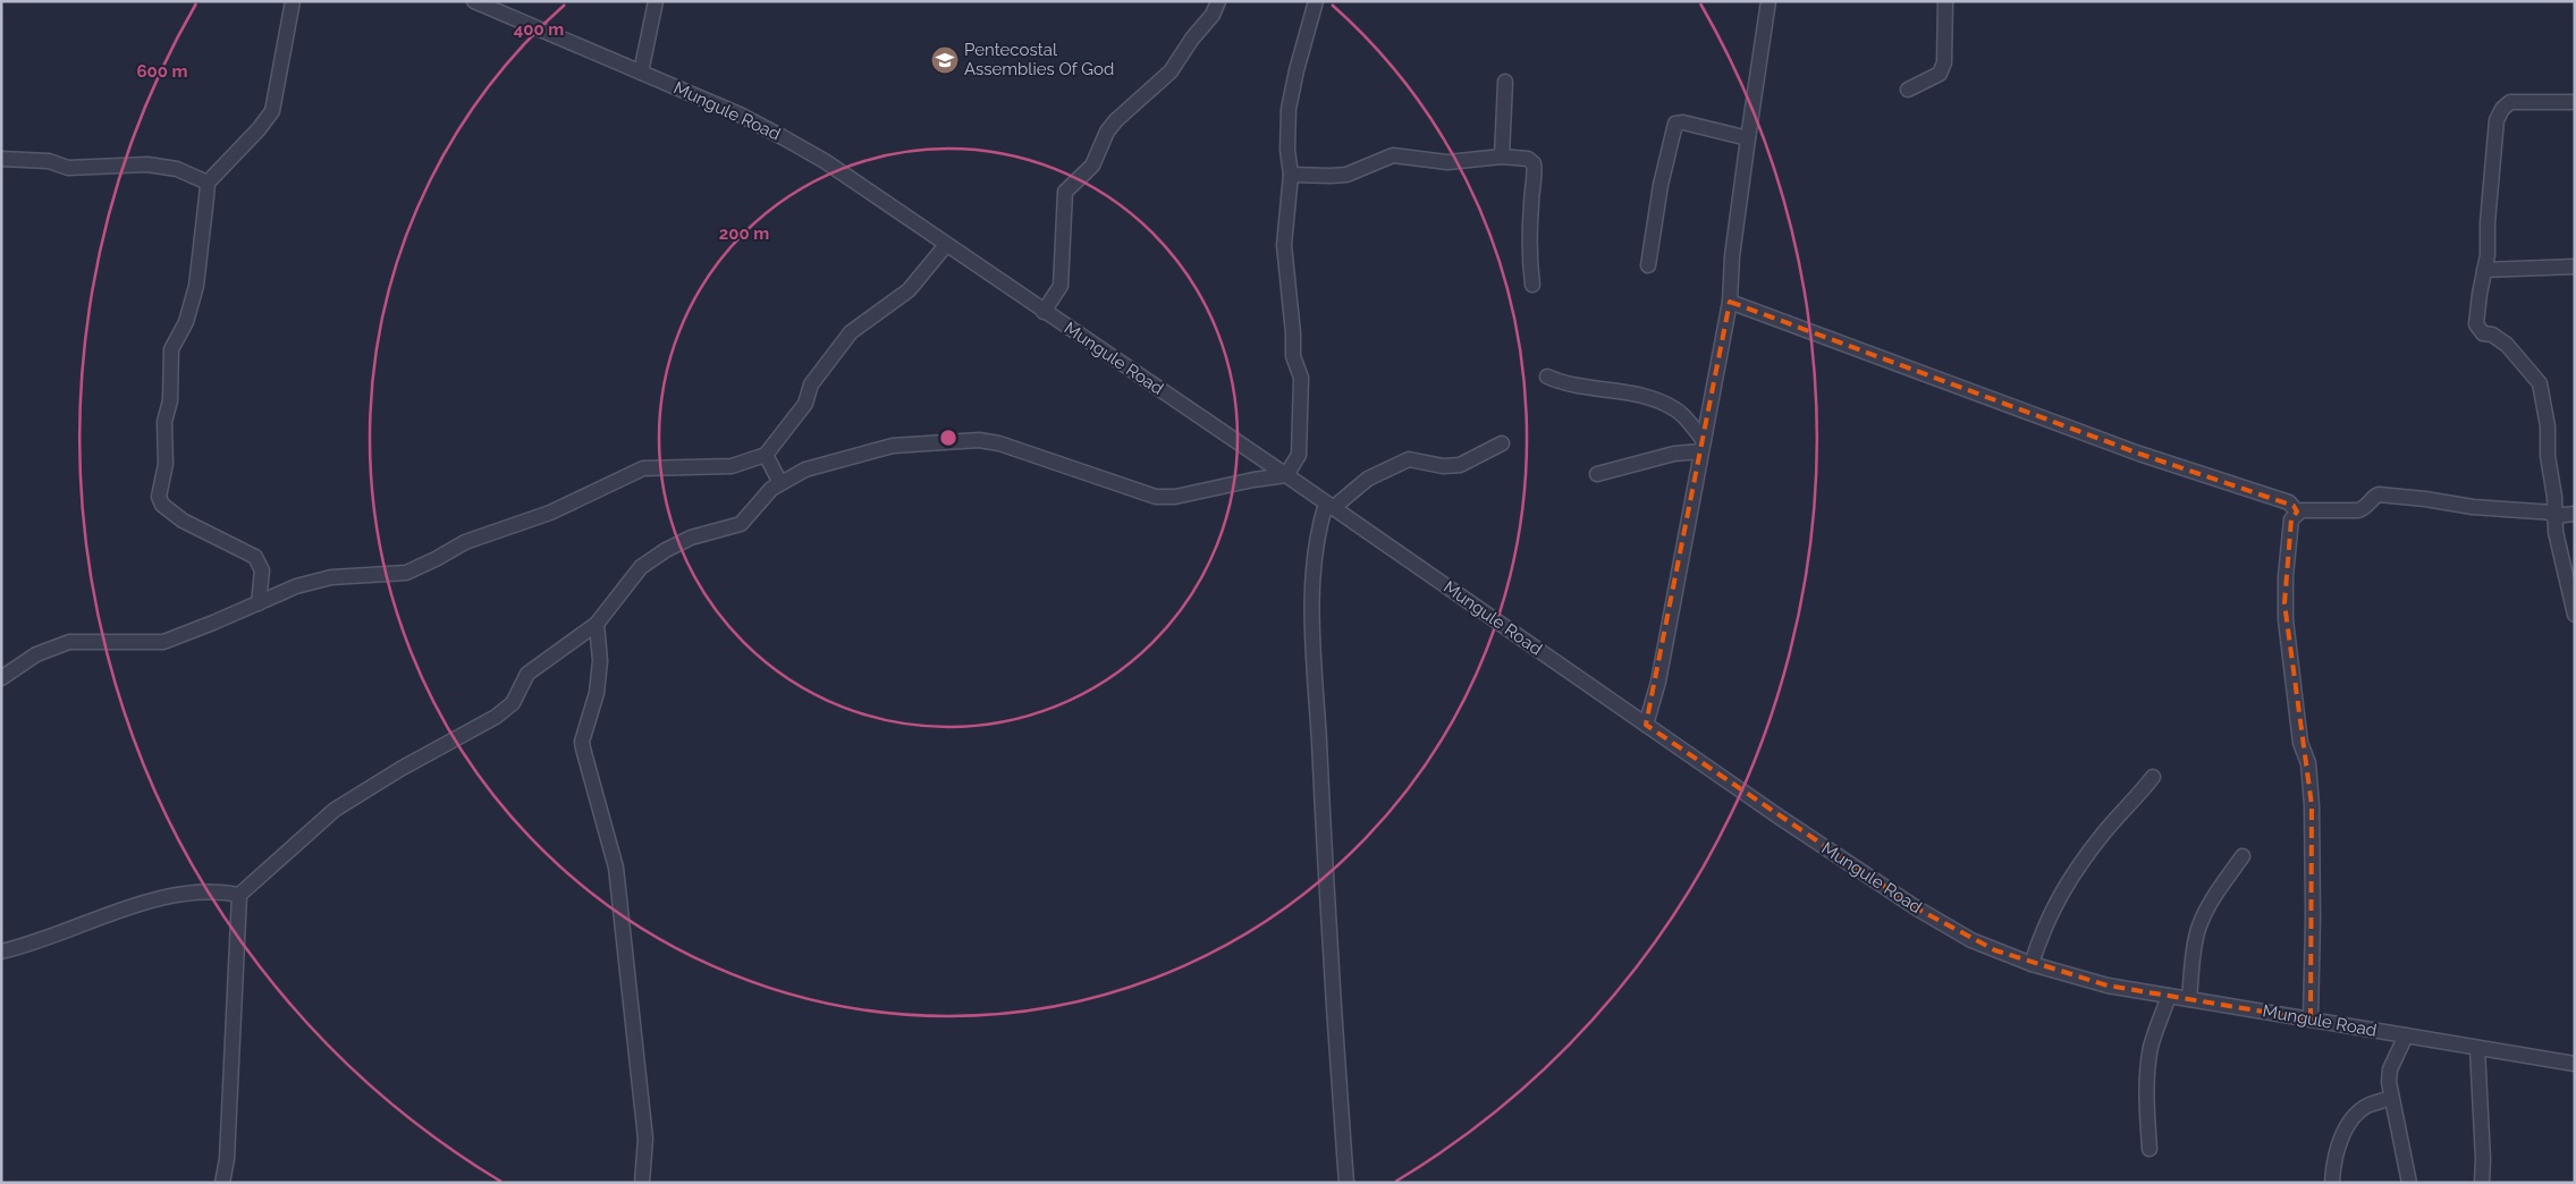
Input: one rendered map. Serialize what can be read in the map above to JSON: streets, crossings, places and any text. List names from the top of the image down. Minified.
{"streets":{"street":["Mungule Road"]},"places":{"school or university":["Pentecostal Assemblies Of God"]},"rings":["400 m","600 m","200 m"]}
